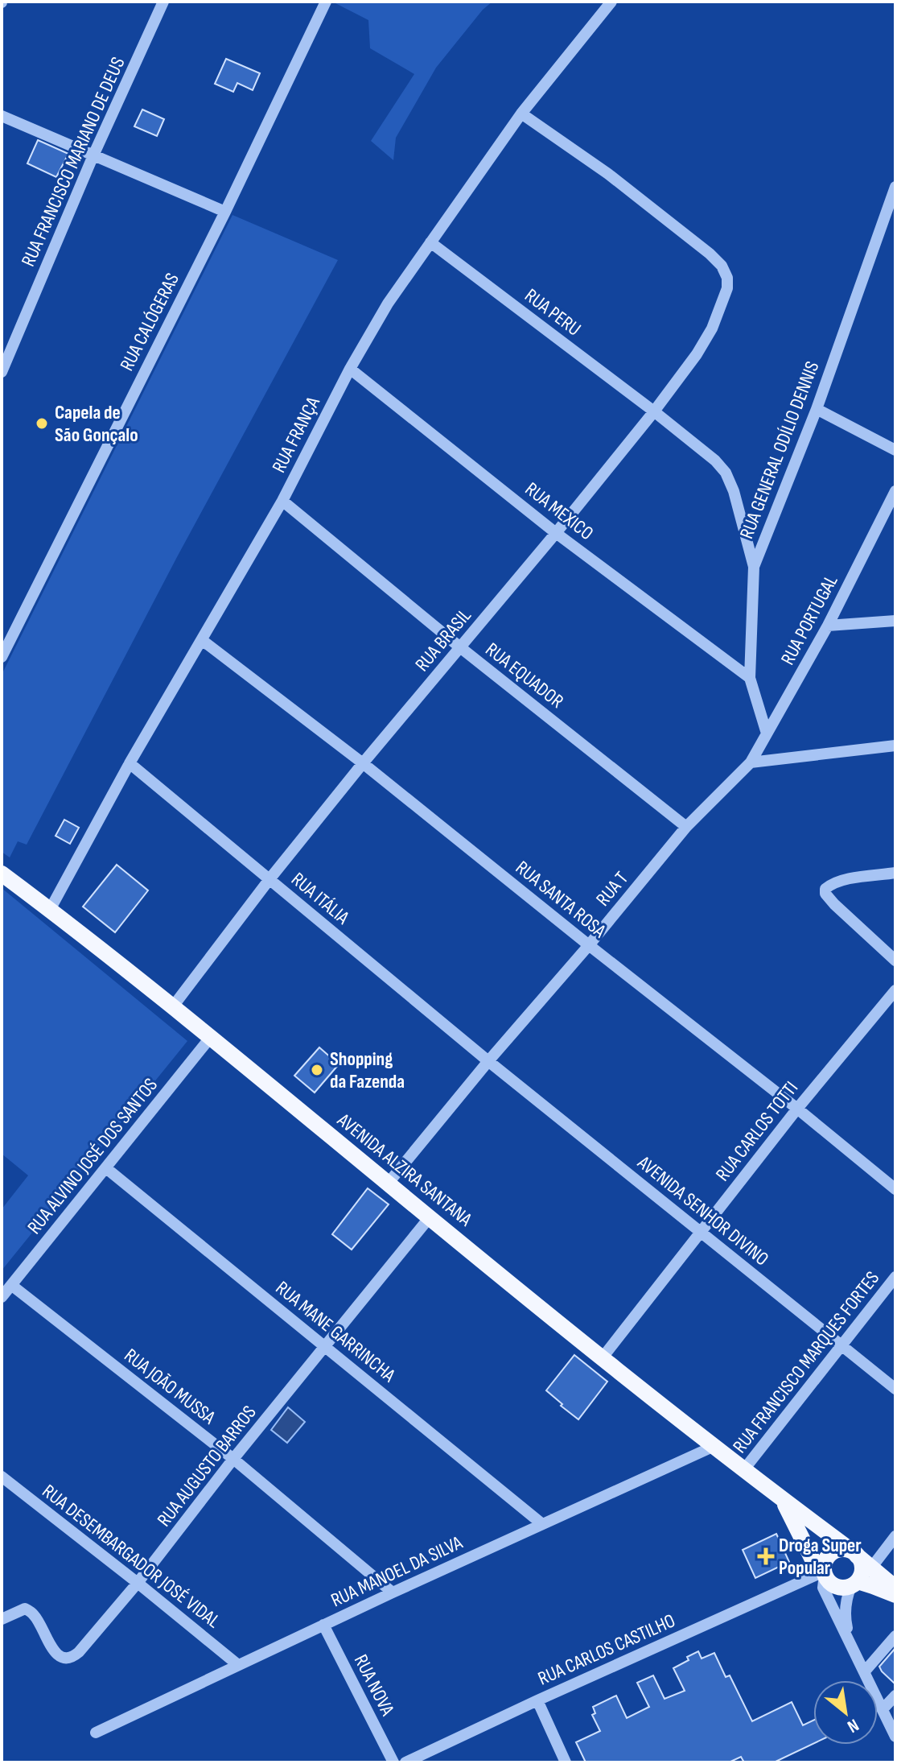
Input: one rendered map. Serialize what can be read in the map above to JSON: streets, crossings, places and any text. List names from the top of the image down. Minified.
{"streets":{"main road":["AVENIDA ALZIRA SANTANA"],"street":["RUA FRANCISCO MARIANO DE DEUS","RUA PERU","RUA CALÓGERAS","RUA FRANÇA","RUA GENERAL ODÍLIO DENNIS","RUA MEXICO","RUA PORTUGAL","RUA BRASIL","RUA EQUADOR","RUA T","RUA ITÁLIA","RUA SANTA ROSA","RUA CARLOS TOTTI","RUA ALVINO JOSÉ DOS SANTOS","AVENIDA SENHOR DIVINO","RUA MANE GARRINCHA","RUA FRANCISCO MARQUES FORTES","RUA JOÃO MUSSA","RUA AUGUSTO BARROS","RUA DESEMBARGADOR JOSÉ VIDAL","RUA MANOEL DA SILVA","RUA CARLOS CASTILHO","RUA NOVA"]},"crossings":[["RUA PERU","RUA FRANÇA"],["RUA PERU","RUA GENERAL ODÍLIO DENNIS"],["RUA PERU","RUA BRASIL"],["RUA FRANÇA","RUA MEXICO"],["RUA FRANÇA","RUA BRASIL"],["RUA FRANÇA","RUA EQUADOR"],["RUA FRANÇA","RUA ITÁLIA"],["RUA FRANÇA","RUA SANTA ROSA"],["RUA FRANÇA","AVENIDA ALZIRA SANTANA"],["RUA GENERAL ODÍLIO DENNIS","RUA MEXICO"],["RUA GENERAL ODÍLIO DENNIS","RUA PORTUGAL"],["RUA MEXICO","RUA BRASIL"],["RUA PORTUGAL","RUA T"],["RUA BRASIL","RUA EQUADOR"],["RUA BRASIL","RUA ITÁLIA"],["RUA BRASIL","RUA SANTA ROSA"],["RUA BRASIL","AVENIDA ALZIRA SANTANA"],["RUA EQUADOR","RUA T"],["RUA T","RUA ITÁLIA"],["RUA T","RUA SANTA ROSA"],["RUA T","AVENIDA ALZIRA SANTANA"],["RUA T","AVENIDA SENHOR DIVINO"],["RUA ITÁLIA","AVENIDA SENHOR DIVINO"],["RUA SANTA ROSA","RUA CARLOS TOTTI"],["RUA CARLOS TOTTI","AVENIDA ALZIRA SANTANA"],["RUA CARLOS TOTTI","AVENIDA SENHOR DIVINO"],["RUA ALVINO JOSÉ DOS SANTOS","AVENIDA ALZIRA SANTANA"],["RUA ALVINO JOSÉ DOS SANTOS","RUA MANE GARRINCHA"],["RUA ALVINO JOSÉ DOS SANTOS","RUA JOÃO MUSSA"],["AVENIDA ALZIRA SANTANA","RUA FRANCISCO MARQUES FORTES"],["AVENIDA ALZIRA SANTANA","RUA AUGUSTO BARROS"],["AVENIDA ALZIRA SANTANA","RUA MANOEL DA SILVA"],["AVENIDA ALZIRA SANTANA","RUA CARLOS CASTILHO"],["AVENIDA SENHOR DIVINO","RUA FRANCISCO MARQUES FORTES"],["RUA MANE GARRINCHA","RUA AUGUSTO BARROS"],["RUA MANE GARRINCHA","RUA MANOEL DA SILVA"],["RUA JOÃO MUSSA","RUA AUGUSTO BARROS"],["RUA JOÃO MUSSA","RUA MANOEL DA SILVA"],["RUA AUGUSTO BARROS","RUA DESEMBARGADOR JOSÉ VIDAL"],["RUA DESEMBARGADOR JOSÉ VIDAL","RUA MANOEL DA SILVA"],["RUA MANOEL DA SILVA","RUA NOVA"]],"places":{"other":["Capela de São Gonçalo","Shopping da Fazenda"],"health":["Droga Super Popular"]},"north":"bottom right"}
